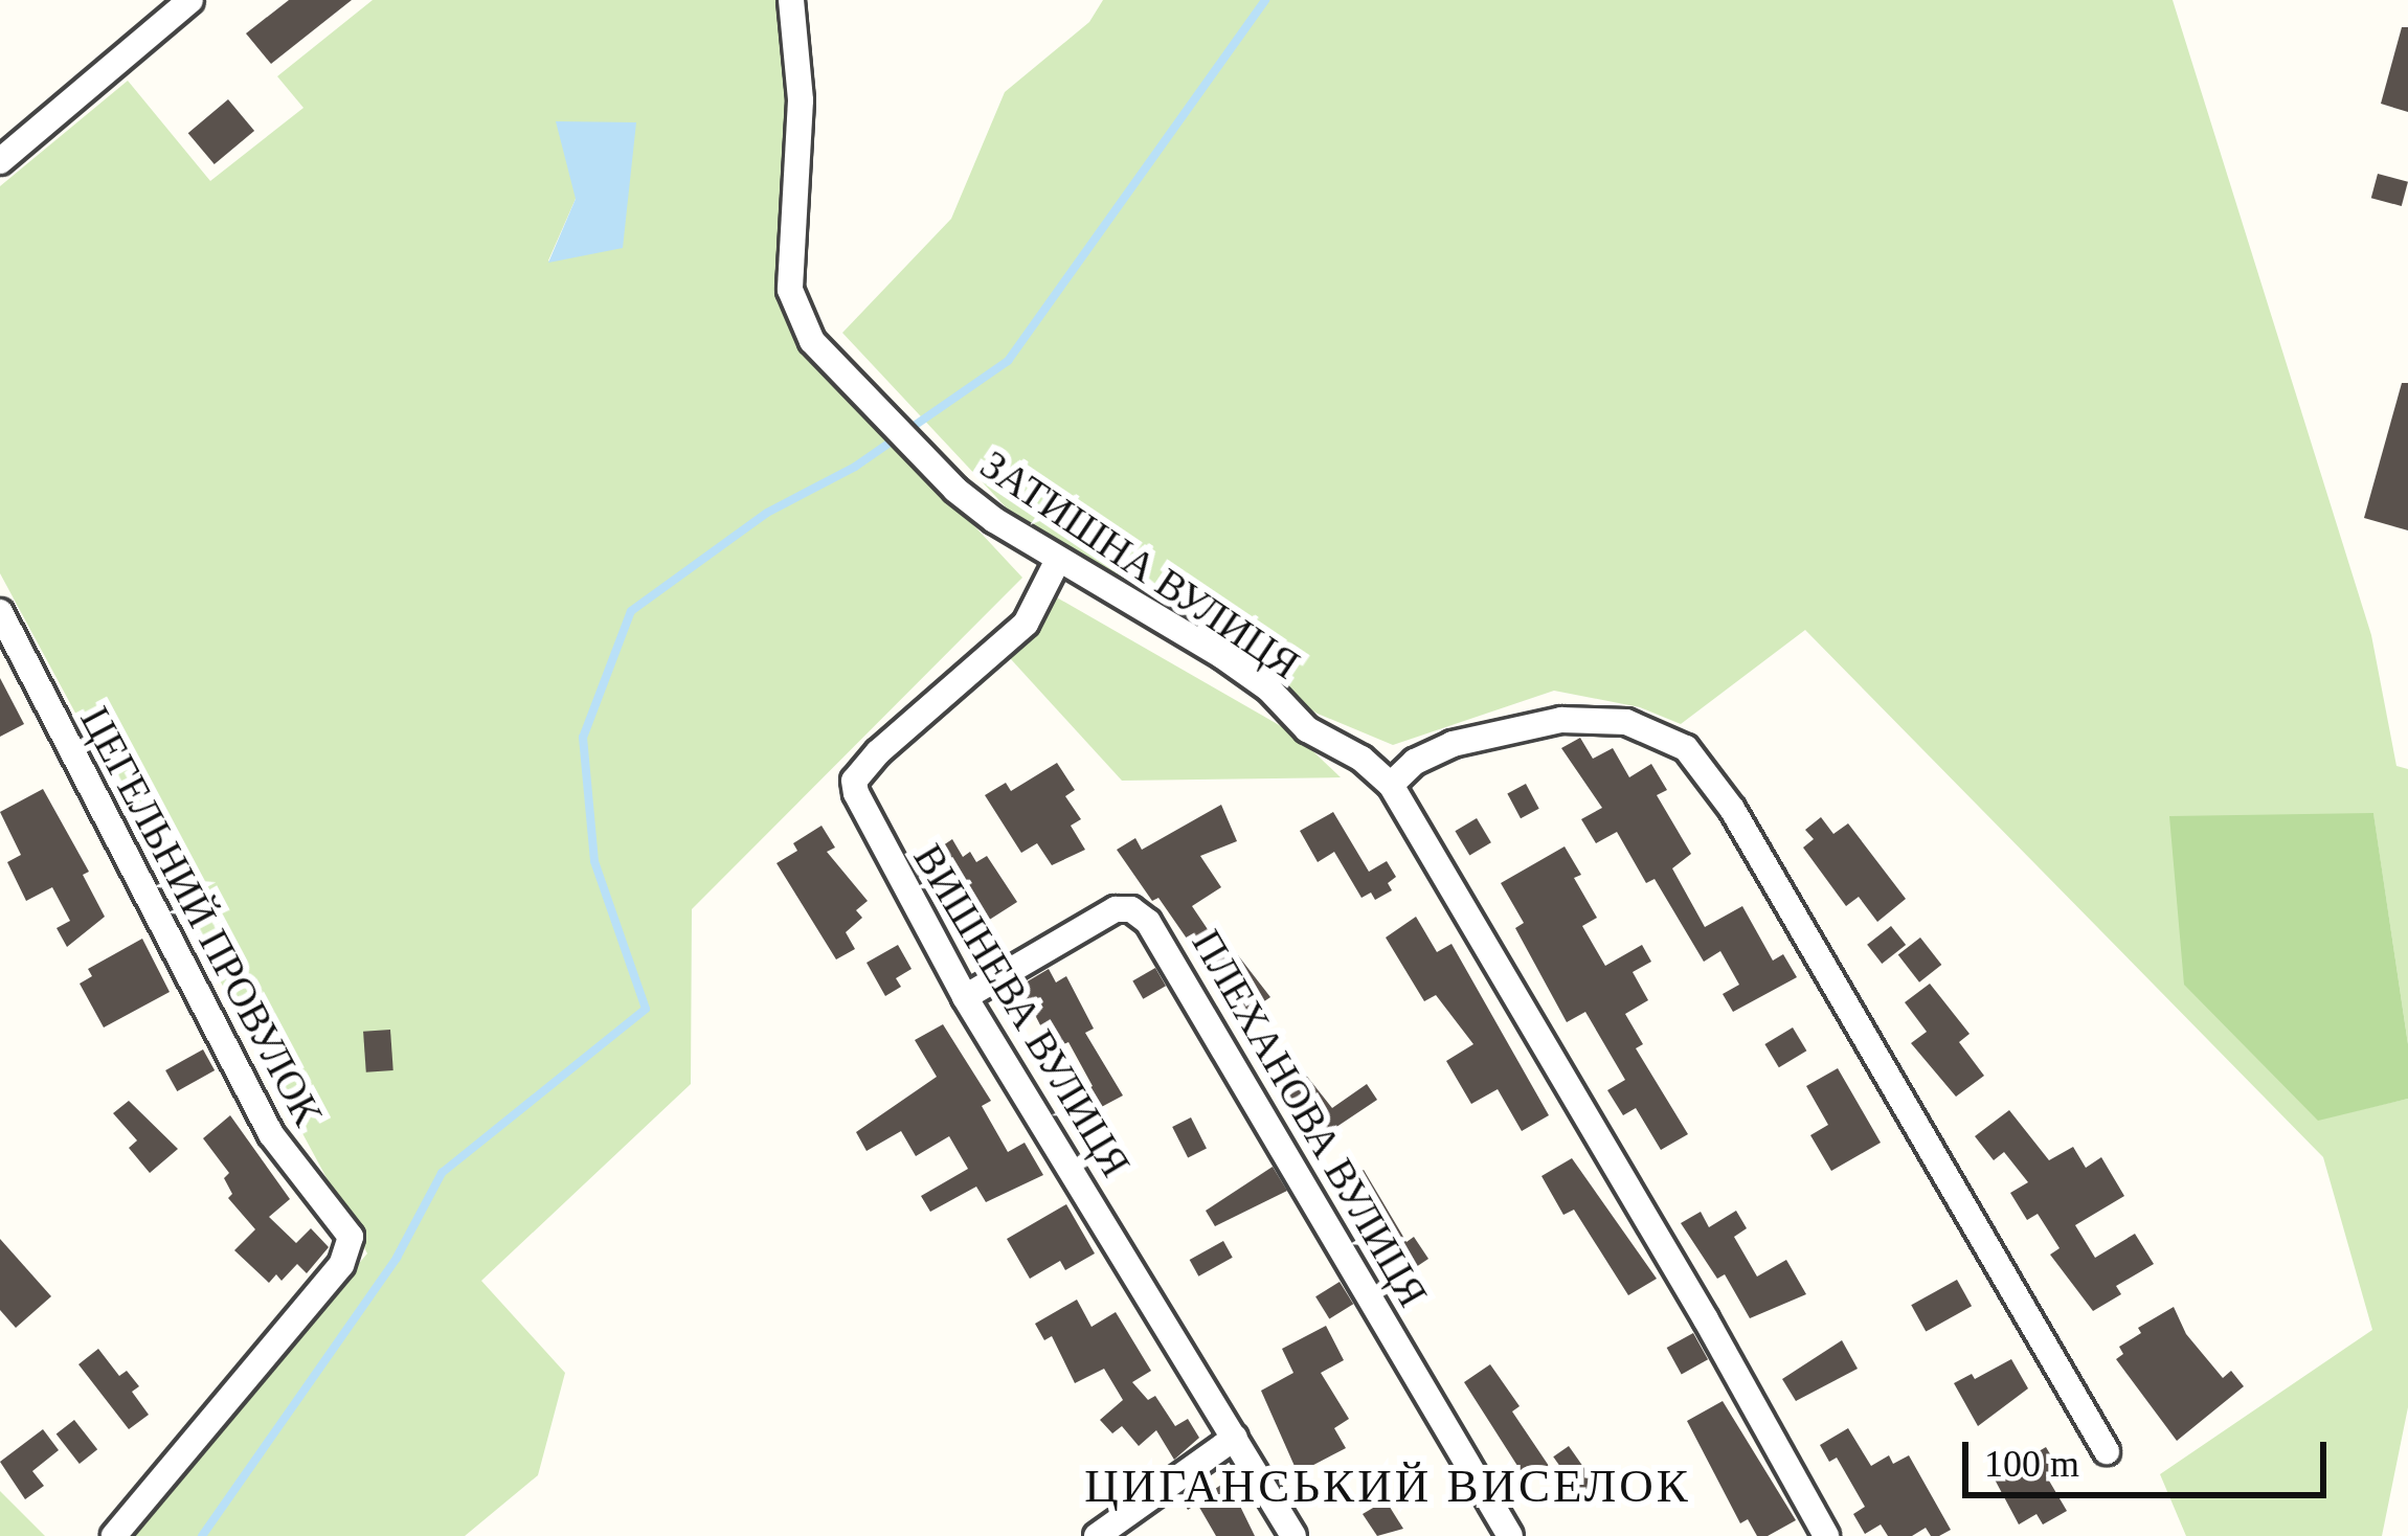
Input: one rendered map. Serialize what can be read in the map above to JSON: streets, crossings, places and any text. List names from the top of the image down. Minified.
{"streets":{"street":["ЗАТИШНА ВУЛИЦЯ","ЦЕГЕЛЬНИЙ ПРОВУЛОК","ВИШНЕВА ВУЛИЦЯ","ПЛЕХАНОВА ВУЛИЦЯ"]},"crossings":[["ЗАТИШНА ВУЛИЦЯ","ВИШНЕВА ВУЛИЦЯ"],["ВИШНЕВА ВУЛИЦЯ","ПЛЕХАНОВА ВУЛИЦЯ"]],"districts":["ЦИГАНСЬКИЙ ВИСЕЛОК"],"scale_bar":"100 m"}
